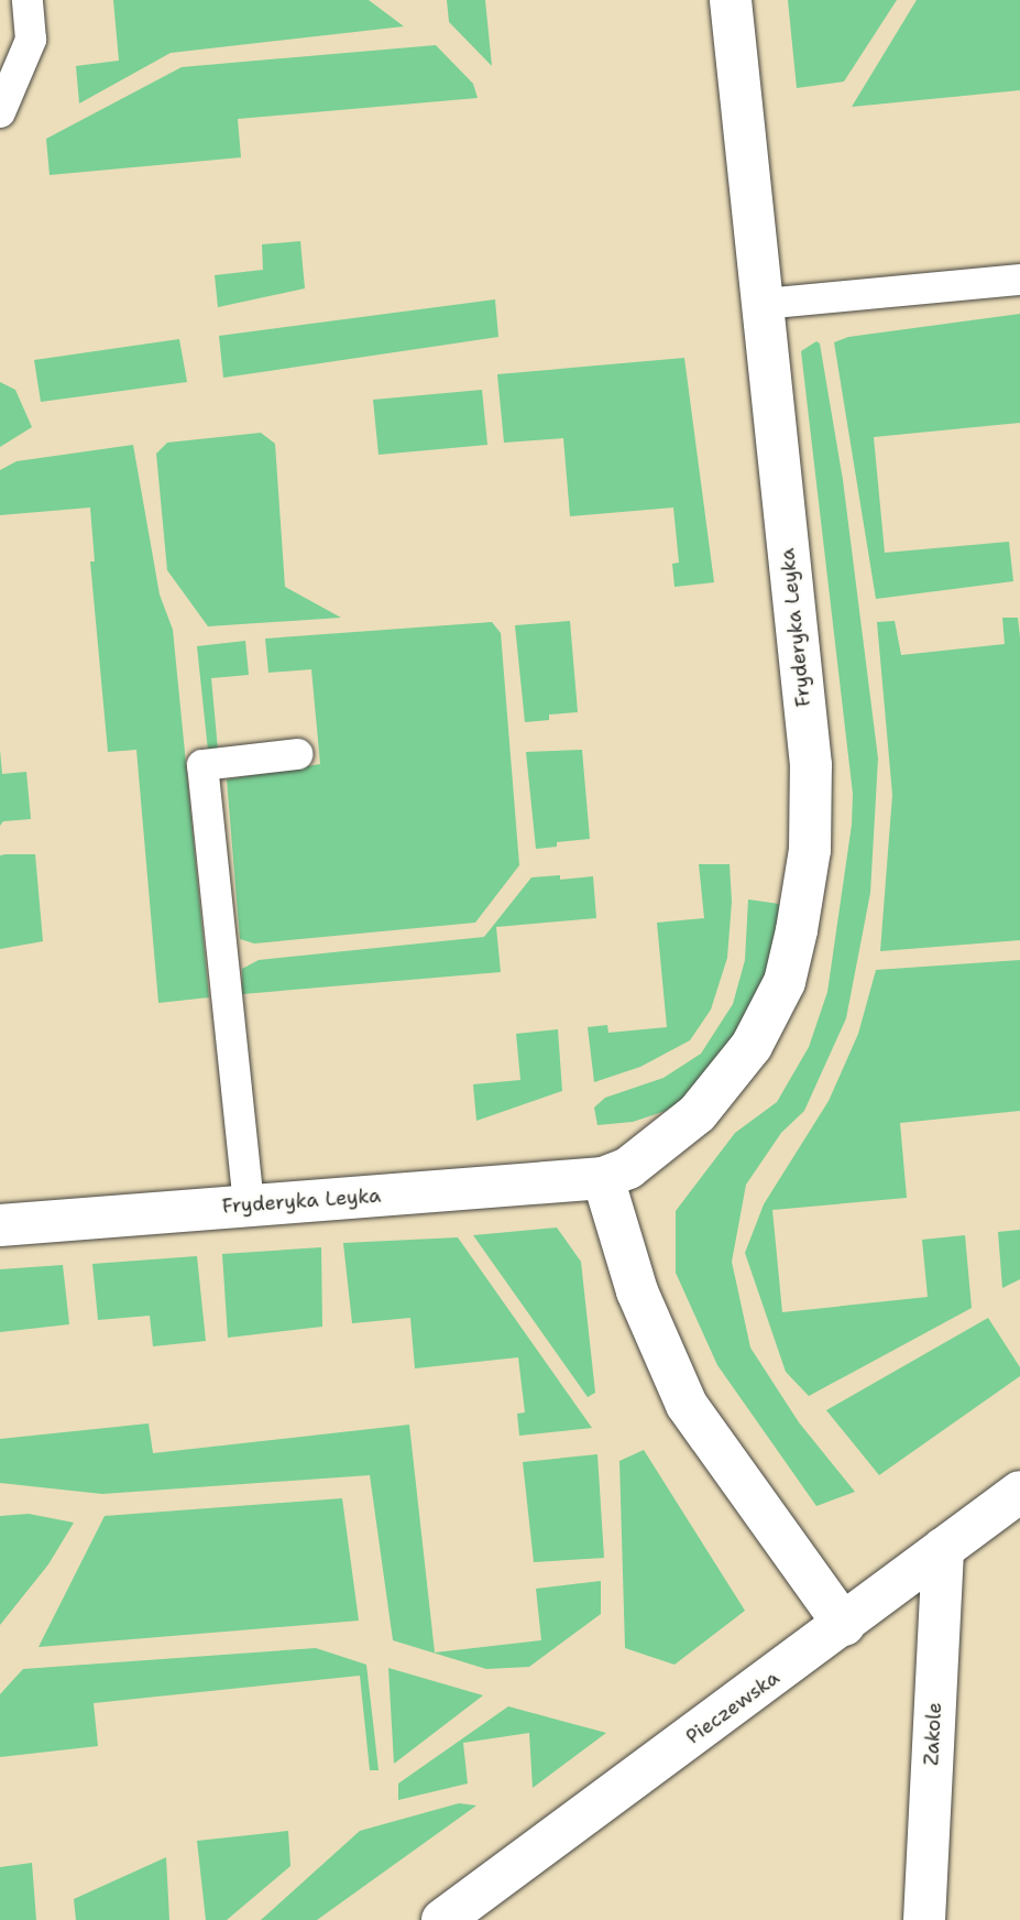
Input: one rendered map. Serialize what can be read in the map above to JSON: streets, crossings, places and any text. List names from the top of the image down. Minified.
{"streets":{"street":["Fryderyka Leyka","Pieczewska","Zakole"]},"crossings":[["Pieczewska","Zakole"]]}
